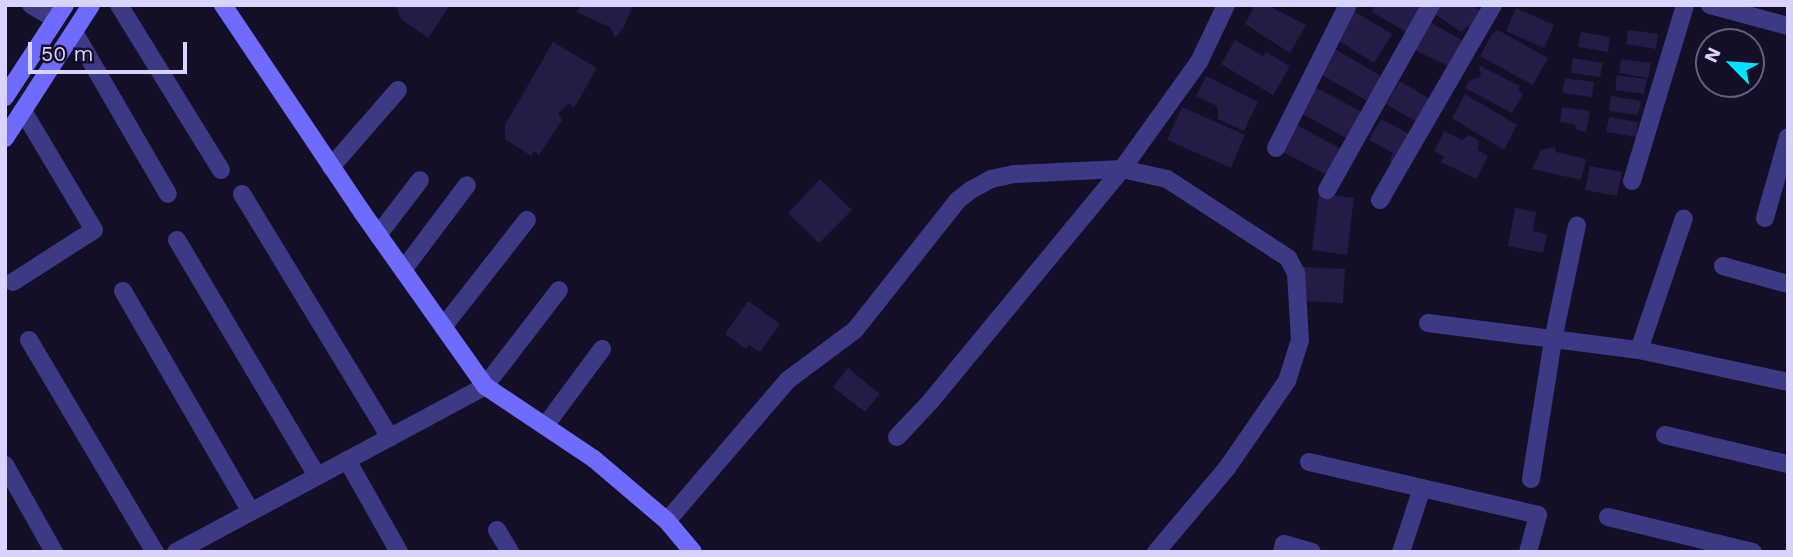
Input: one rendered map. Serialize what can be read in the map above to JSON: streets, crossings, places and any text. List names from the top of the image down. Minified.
{"scale_bar":"50 m","north":"top left"}
